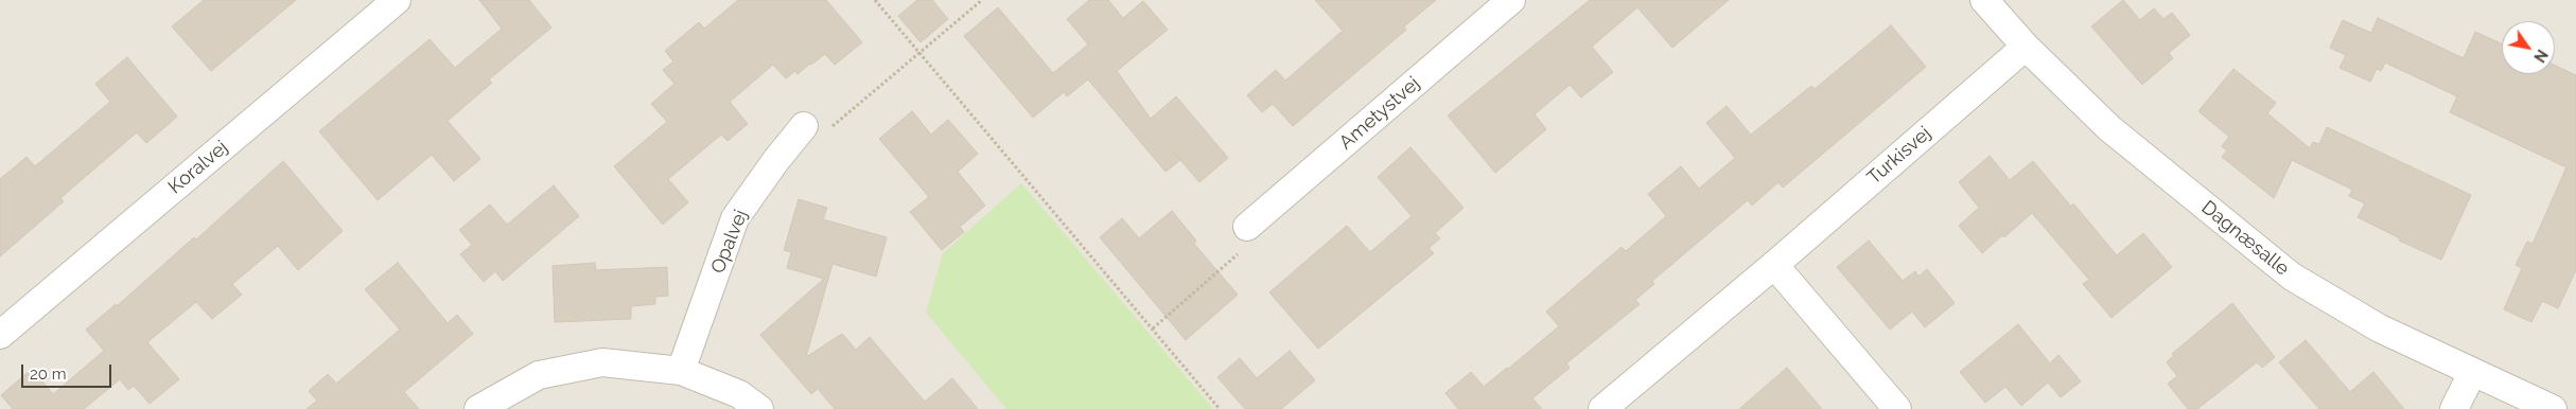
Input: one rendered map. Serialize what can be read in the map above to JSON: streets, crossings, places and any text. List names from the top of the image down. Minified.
{"streets":{"street":["Ametystvej","Turkisvej","Koralvej","Dagnæsalle","Opalvej"]},"crossings":[["Turkisvej","Dagnæsalle"]],"scale_bar":"20 m","north":"bottom right"}
